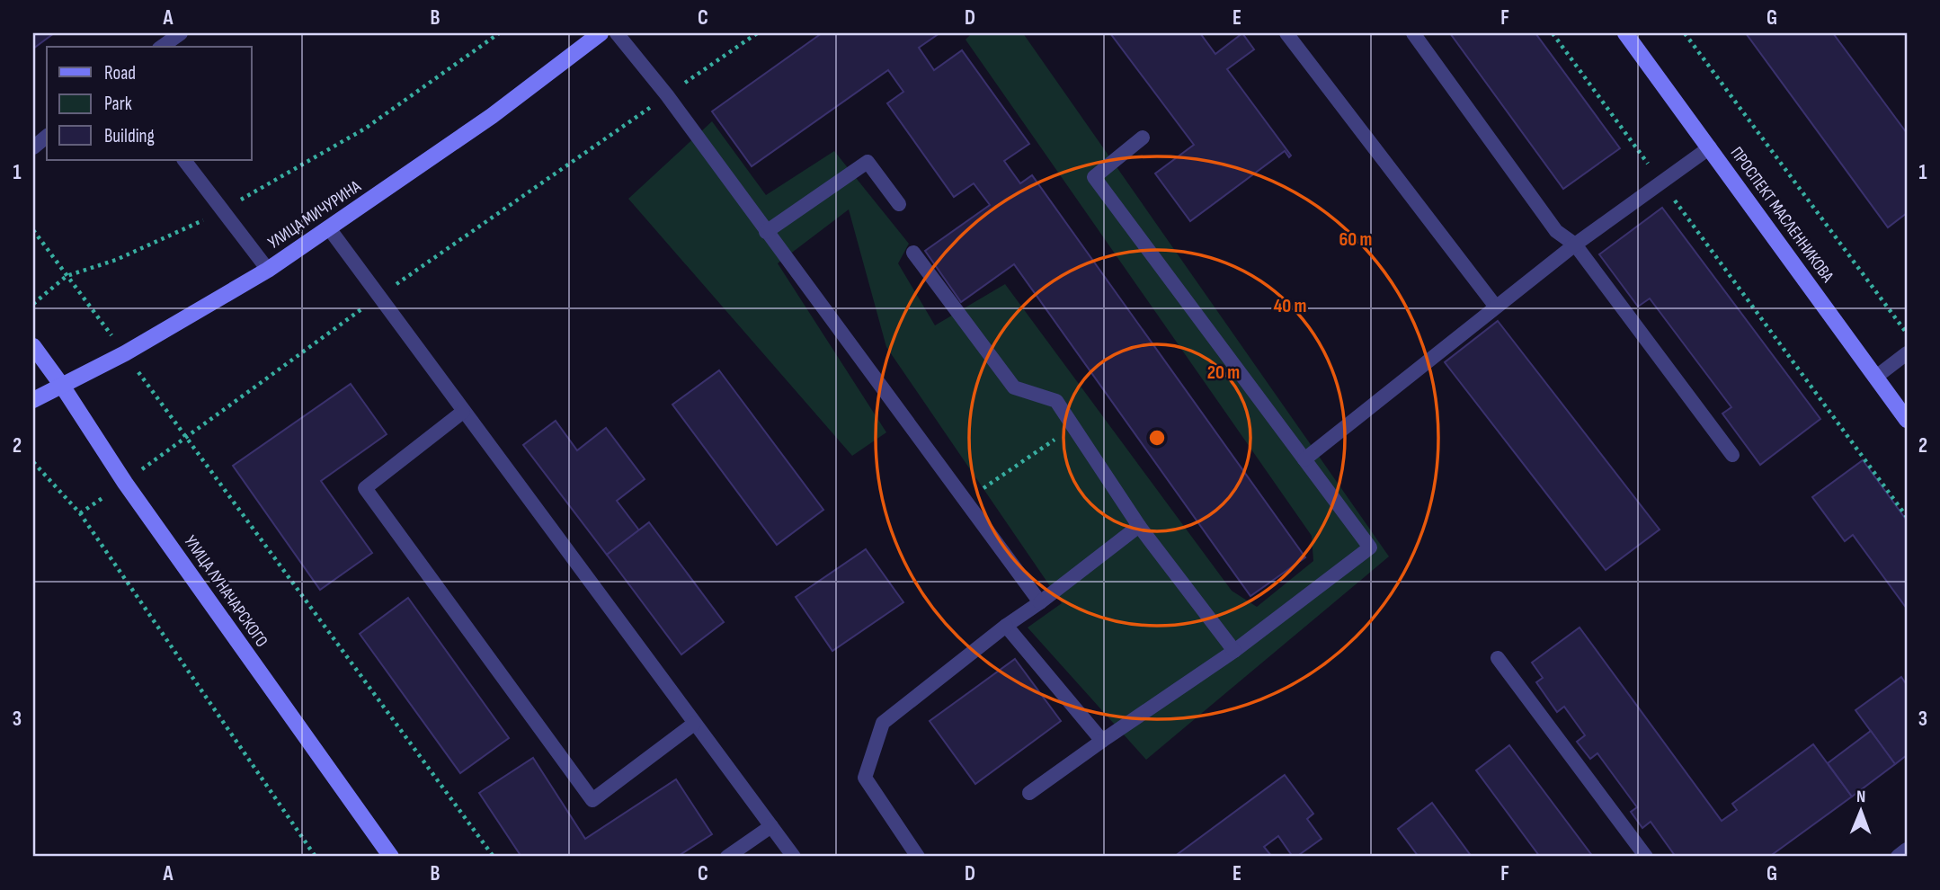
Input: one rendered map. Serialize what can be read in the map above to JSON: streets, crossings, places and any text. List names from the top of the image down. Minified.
{"streets":{"main road":["УЛИЦА МИЧУРИНА","ПРОСПЕКТ МАСЛЕННИКОВА","УЛИЦА ЛУНАЧАРСКОГО"]},"crossings":[["УЛИЦА МИЧУРИНА","УЛИЦА ЛУНАЧАРСКОГО"]],"legend":["Road","Park","Building"],"north":"top","grid":{"columns":["A","B","C","D","E","F","G"],"rows":["1","2","3"]},"rings":["60 m","40 m","20 m"]}
